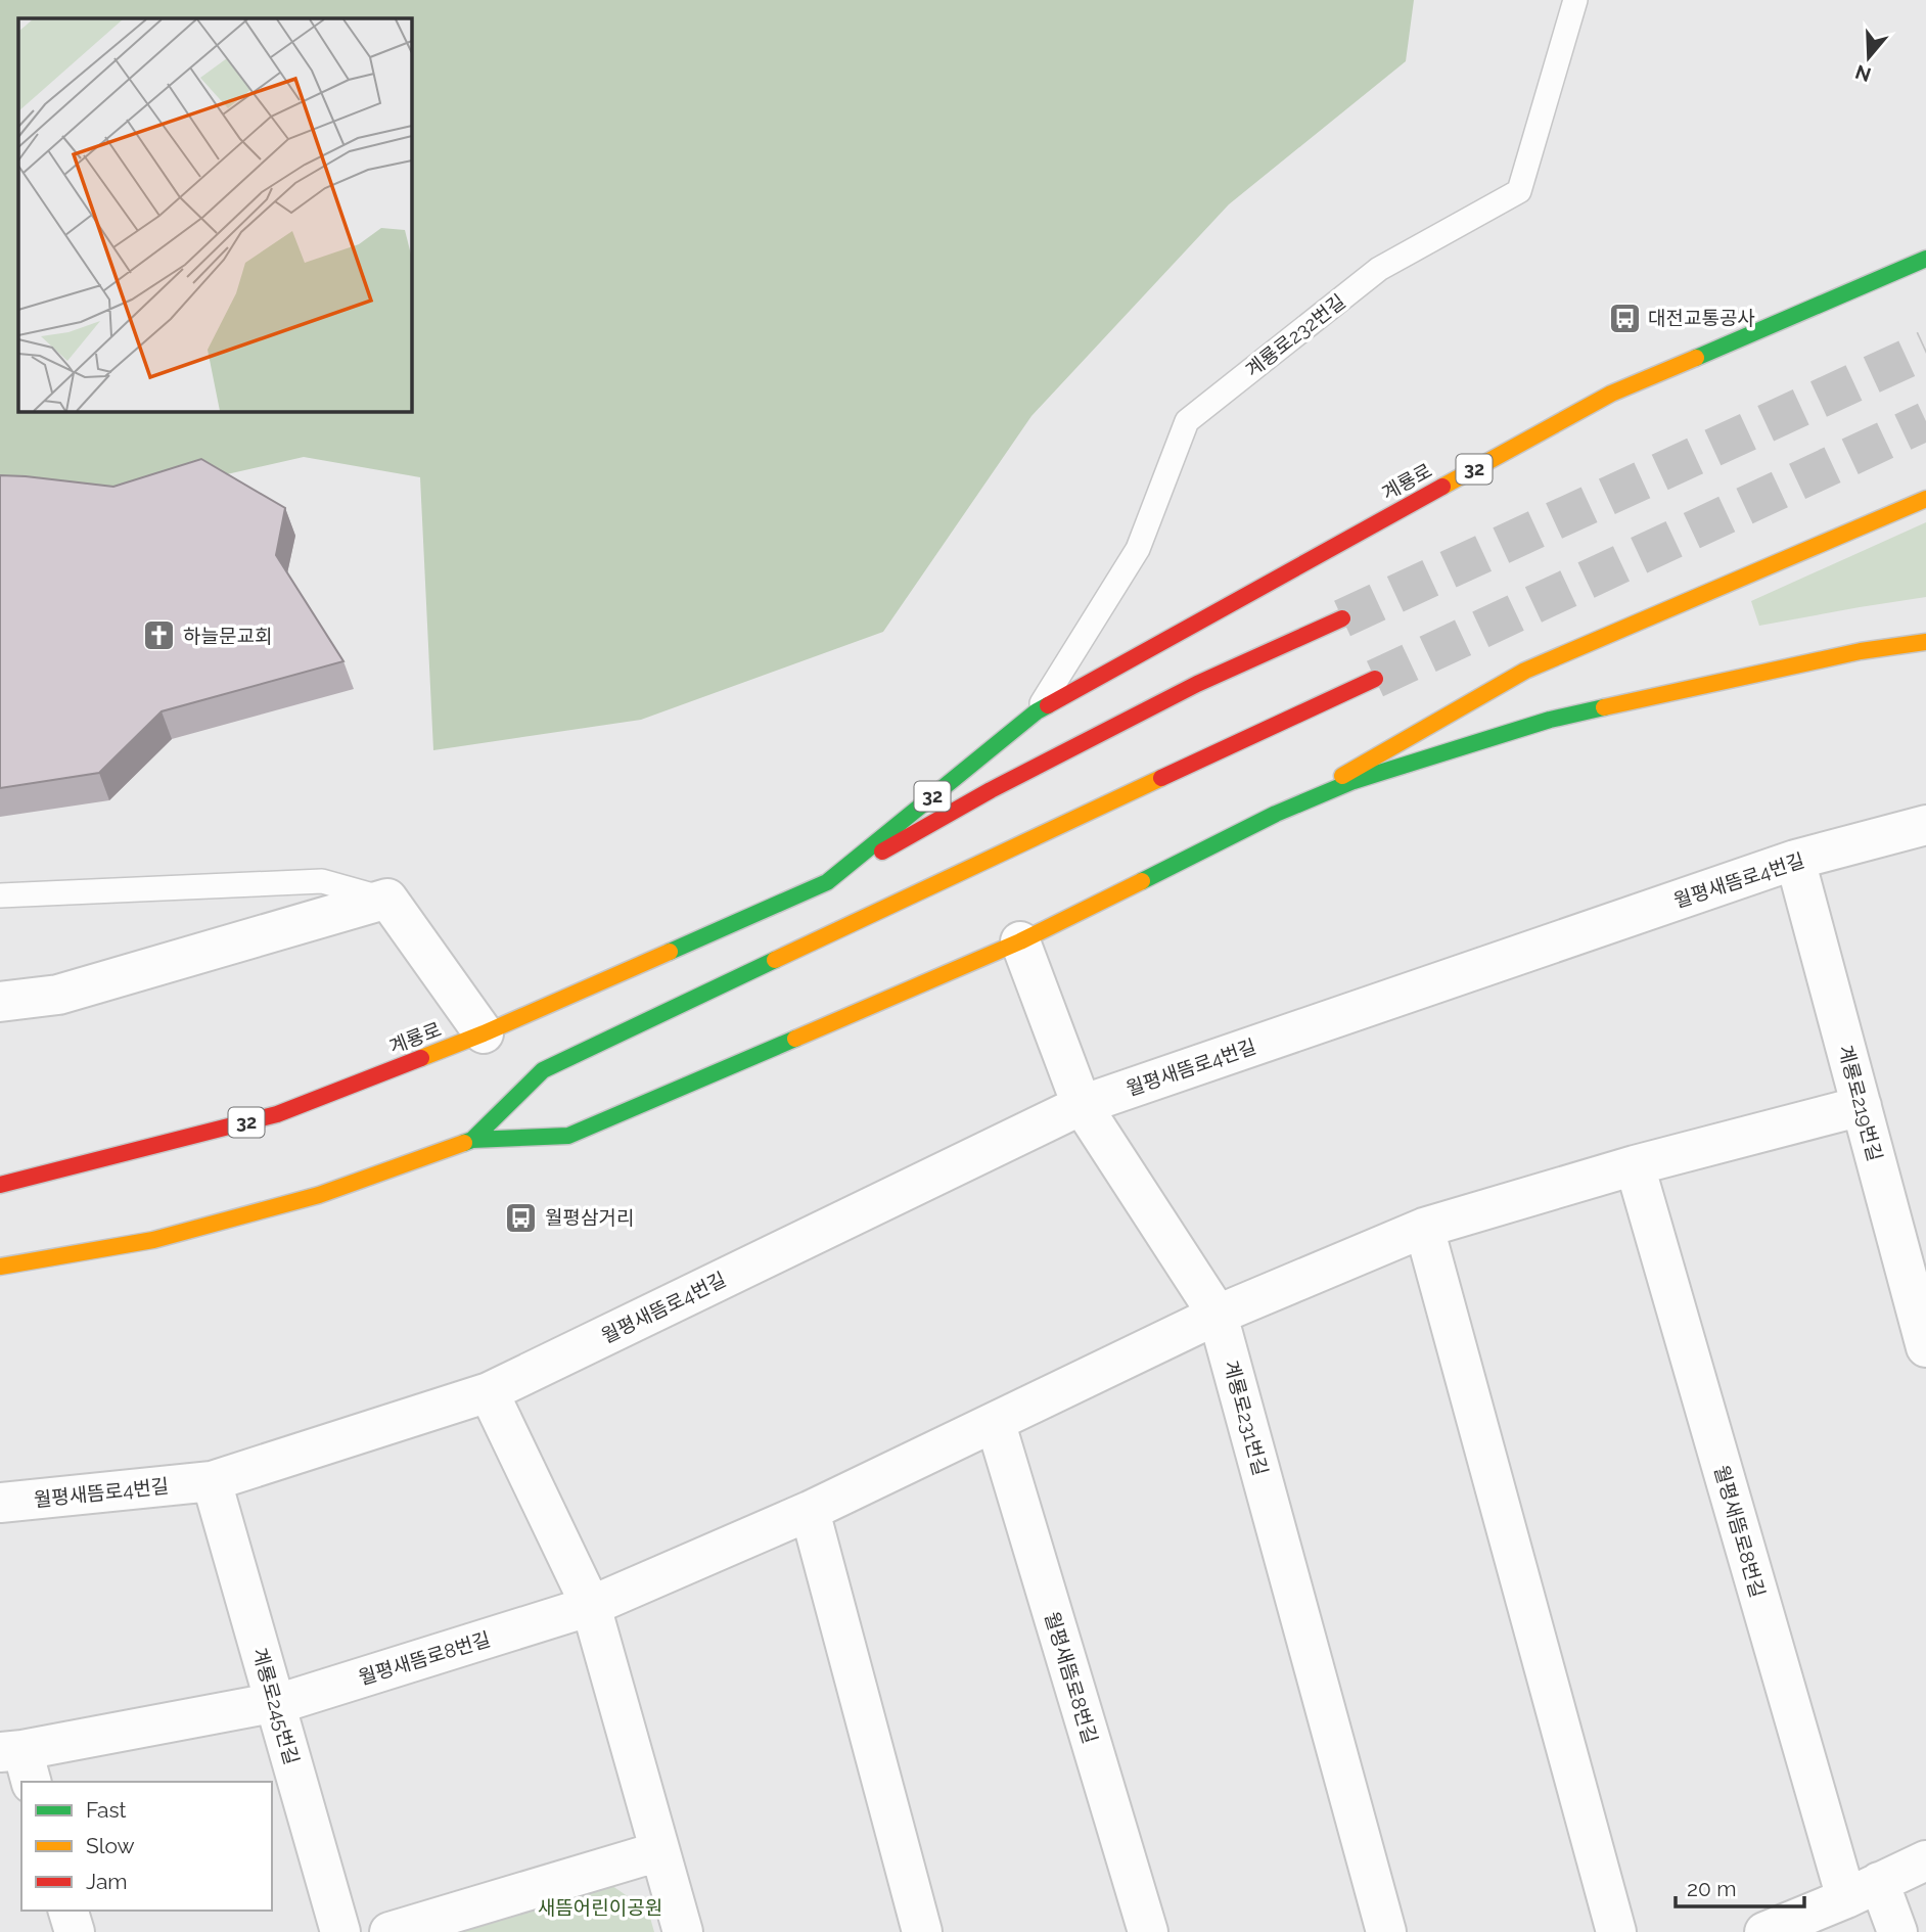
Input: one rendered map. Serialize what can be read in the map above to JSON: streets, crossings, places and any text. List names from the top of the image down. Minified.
{"streets":{"main road":["32","계룡로"],"street":["월평새뜸로4번길","계룡로219번길","계룡로231번길","월평새뜸로8번길","계룡로245번길"],"lane":["계룡로232번길"]},"crossings":[["계룡로232번길","32"],["계룡로232번길","계룡로"],["32","계룡로"],["월평새뜸로4번길","계룡로219번길"],["월평새뜸로4번길","계룡로231번길"],["월평새뜸로4번길","계룡로245번길"],["계룡로219번길","월평새뜸로8번길"],["계룡로231번길","월평새뜸로8번길"],["월평새뜸로8번길","계룡로245번길"]],"parks":["새뜸어린이공원"],"places":{"bus stop":["대전교통공사","월평삼거리"],"church":["하늘문교회"]},"legend":["Fast","Slow","Jam"],"scale_bar":"20 m","north":"bottom"}
